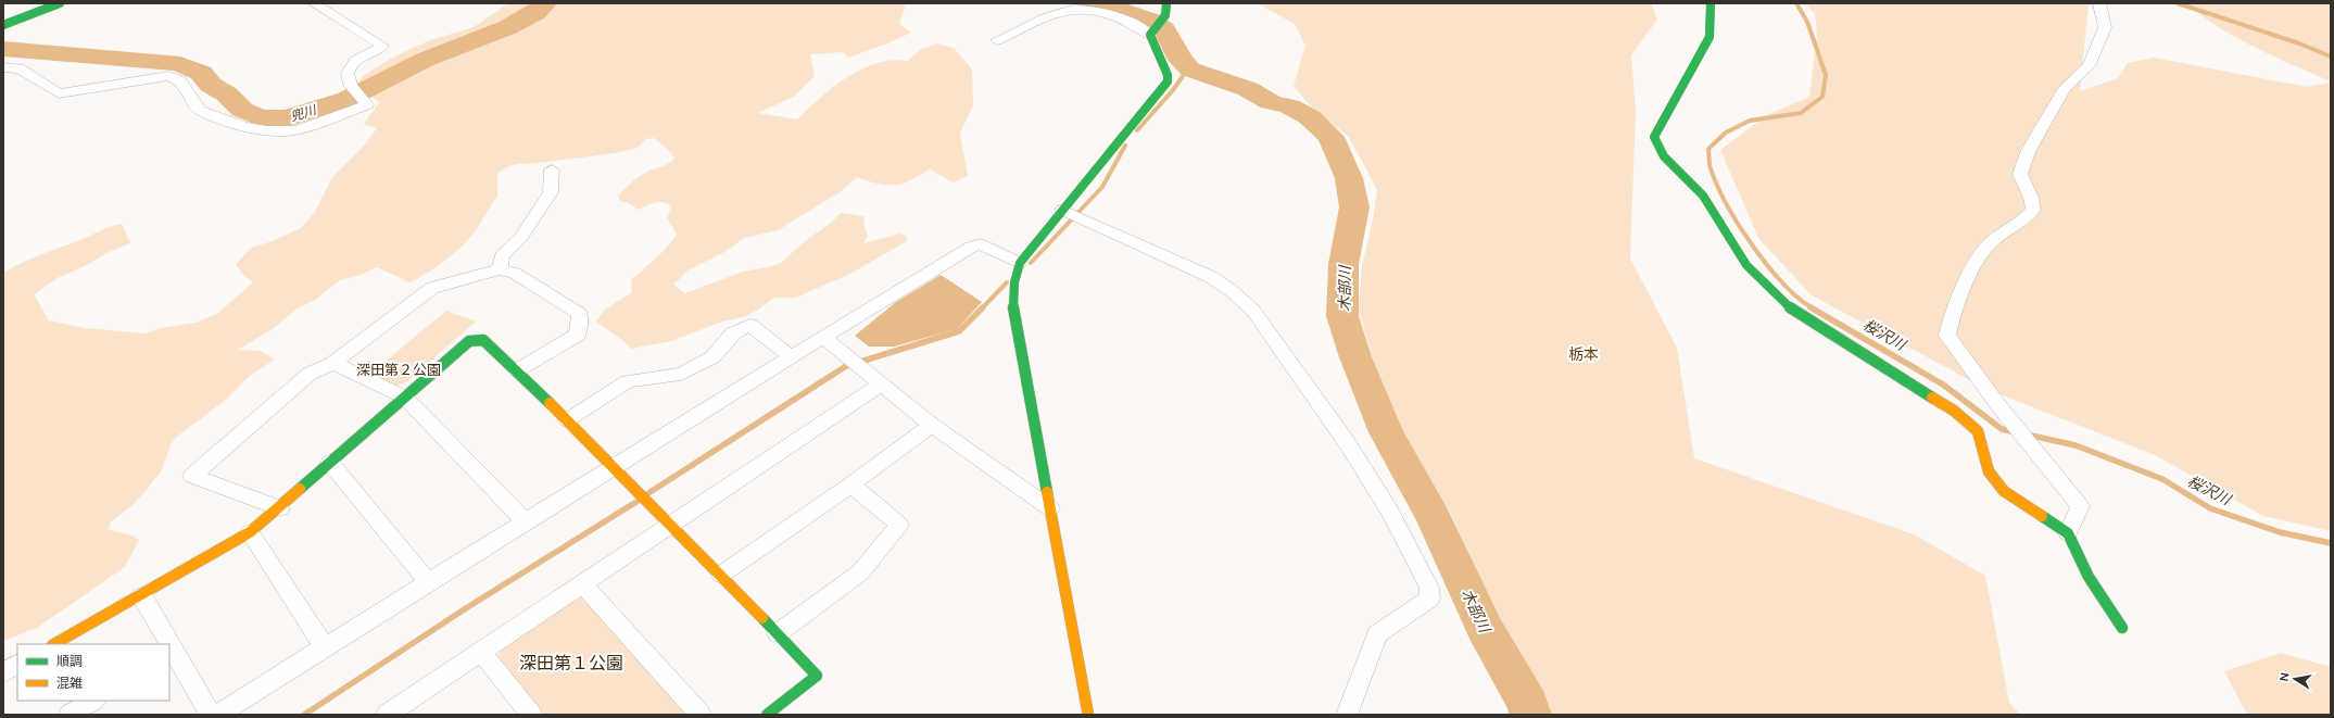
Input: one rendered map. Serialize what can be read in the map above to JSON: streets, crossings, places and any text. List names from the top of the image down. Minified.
{"districts":["栃本"],"water":["兜川","木部川","桜沢川"],"parks":["深田第２公園","深田第１公園"],"legend":["順調","混雑"],"north":"left"}
